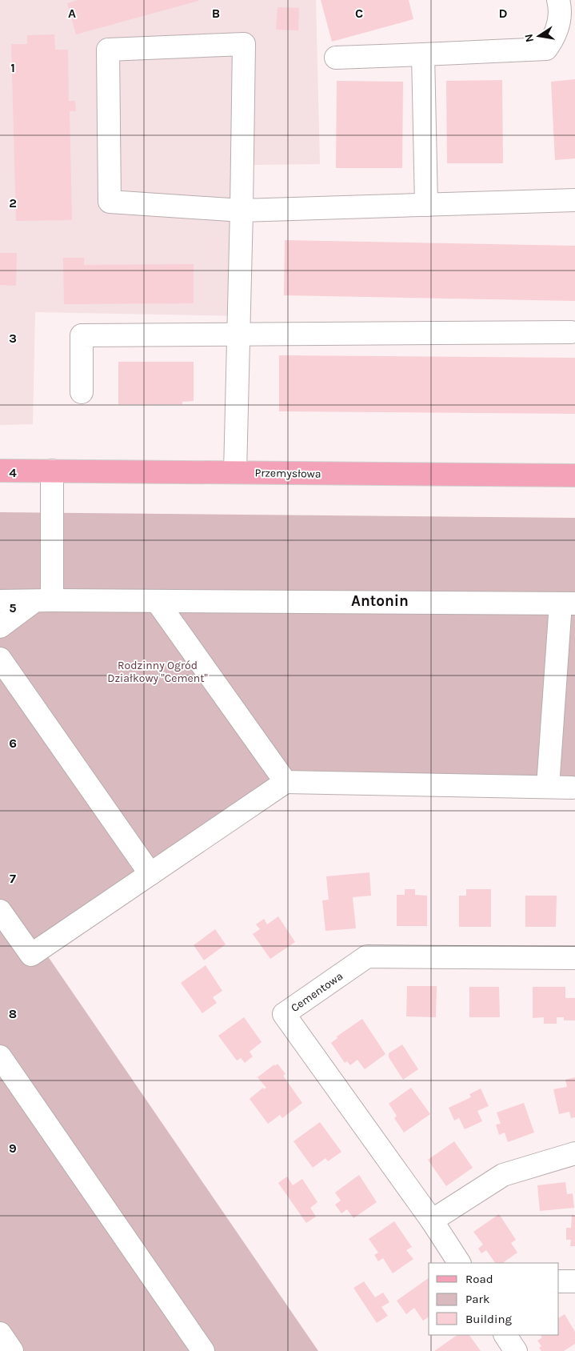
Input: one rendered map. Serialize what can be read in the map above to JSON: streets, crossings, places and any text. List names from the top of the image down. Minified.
{"streets":{"main road":["Przemysłowa"],"street":["Cementowa"]},"districts":["Antonin"],"parks":["Rodzinny Ogród Działkowy \"Cement\""],"legend":["Road","Park","Building"],"north":"left","grid":{"columns":["A","B","C","D"],"rows":["1","2","3","4","5","6","7","8","9"]}}
